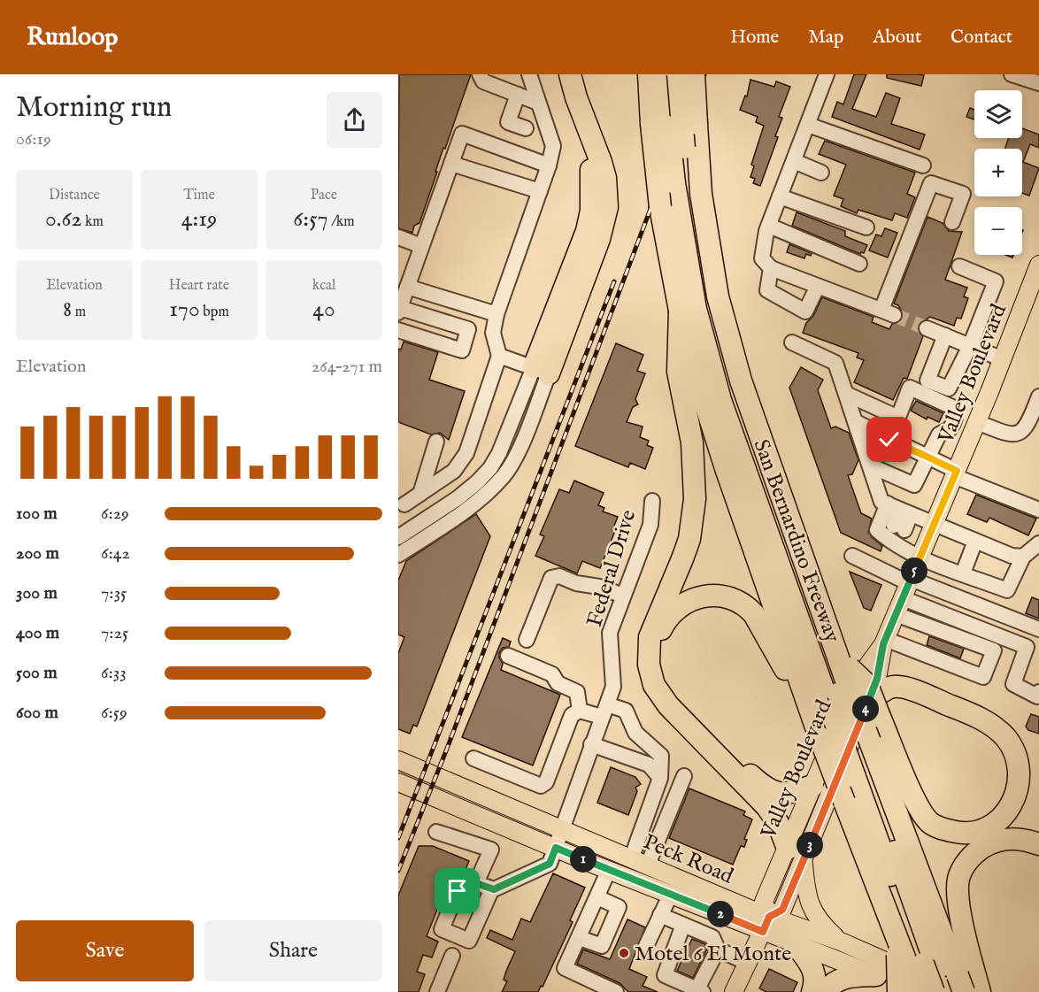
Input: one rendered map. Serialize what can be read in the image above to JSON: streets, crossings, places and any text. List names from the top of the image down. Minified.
{"streets":{"highway":["San Bernardino Freeway"],"main road":["Valley Boulevard","Peck Road"],"street":["Federal Drive"]},"crossings":[["Valley Boulevard","Peck Road"],["San Bernardino Freeway","Peck Road"],["Federal Drive","Peck Road"]],"places":["Motel 6 El Monte"],"page":{"header":"Runloop","nav":["Home","Map","About","Contact"],"heading":["Morning run","06:19"],"map_buttons":["+","−"],"stats":[["Distance","0.62 km"],["Time","4:19"],["Pace","6:57 /km"],["Elevation","8 m"],["Heart rate","170 bpm"],["kcal","40"]],"chart":["Elevation","264–271 m"],"list":[{"name":"100 m","note":"6:29"},{"name":"200 m","note":"6:42"},{"name":"300 m","note":"7:35"},{"name":"400 m","note":"7:25"},{"name":"500 m","note":"6:33"},{"name":"600 m","note":"6:59"}],"pins":["5","4","3","1","2"],"buttons":["Save","Share"]}}
